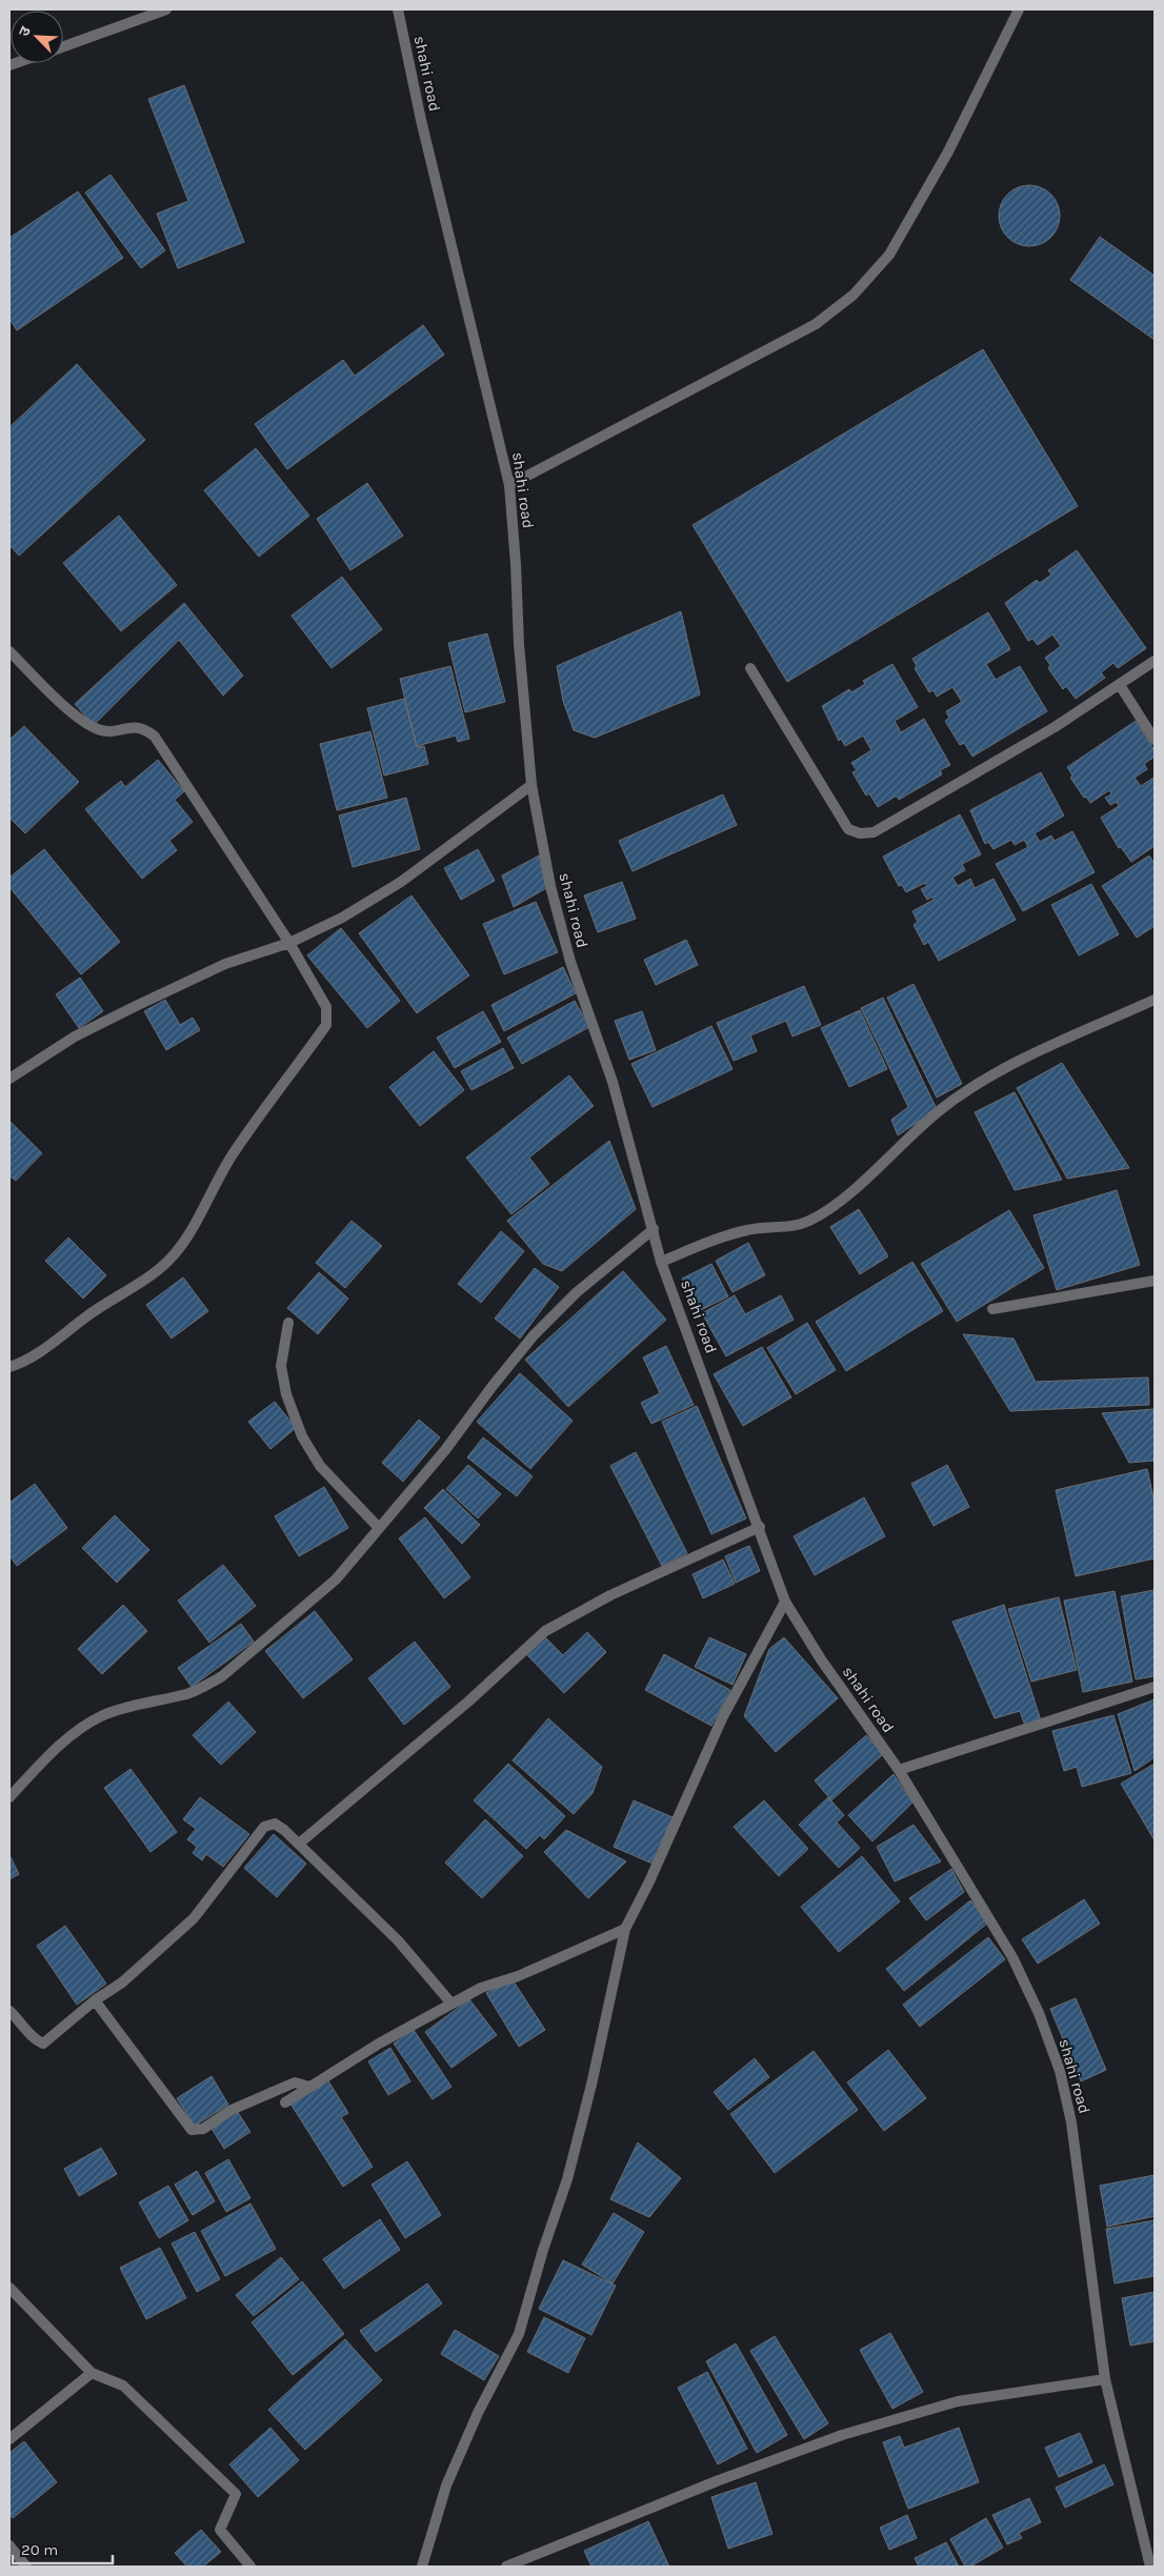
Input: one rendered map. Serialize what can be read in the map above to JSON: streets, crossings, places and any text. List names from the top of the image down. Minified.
{"streets":{"street":["shahi road"]},"scale_bar":"20 m","north":"top left"}
